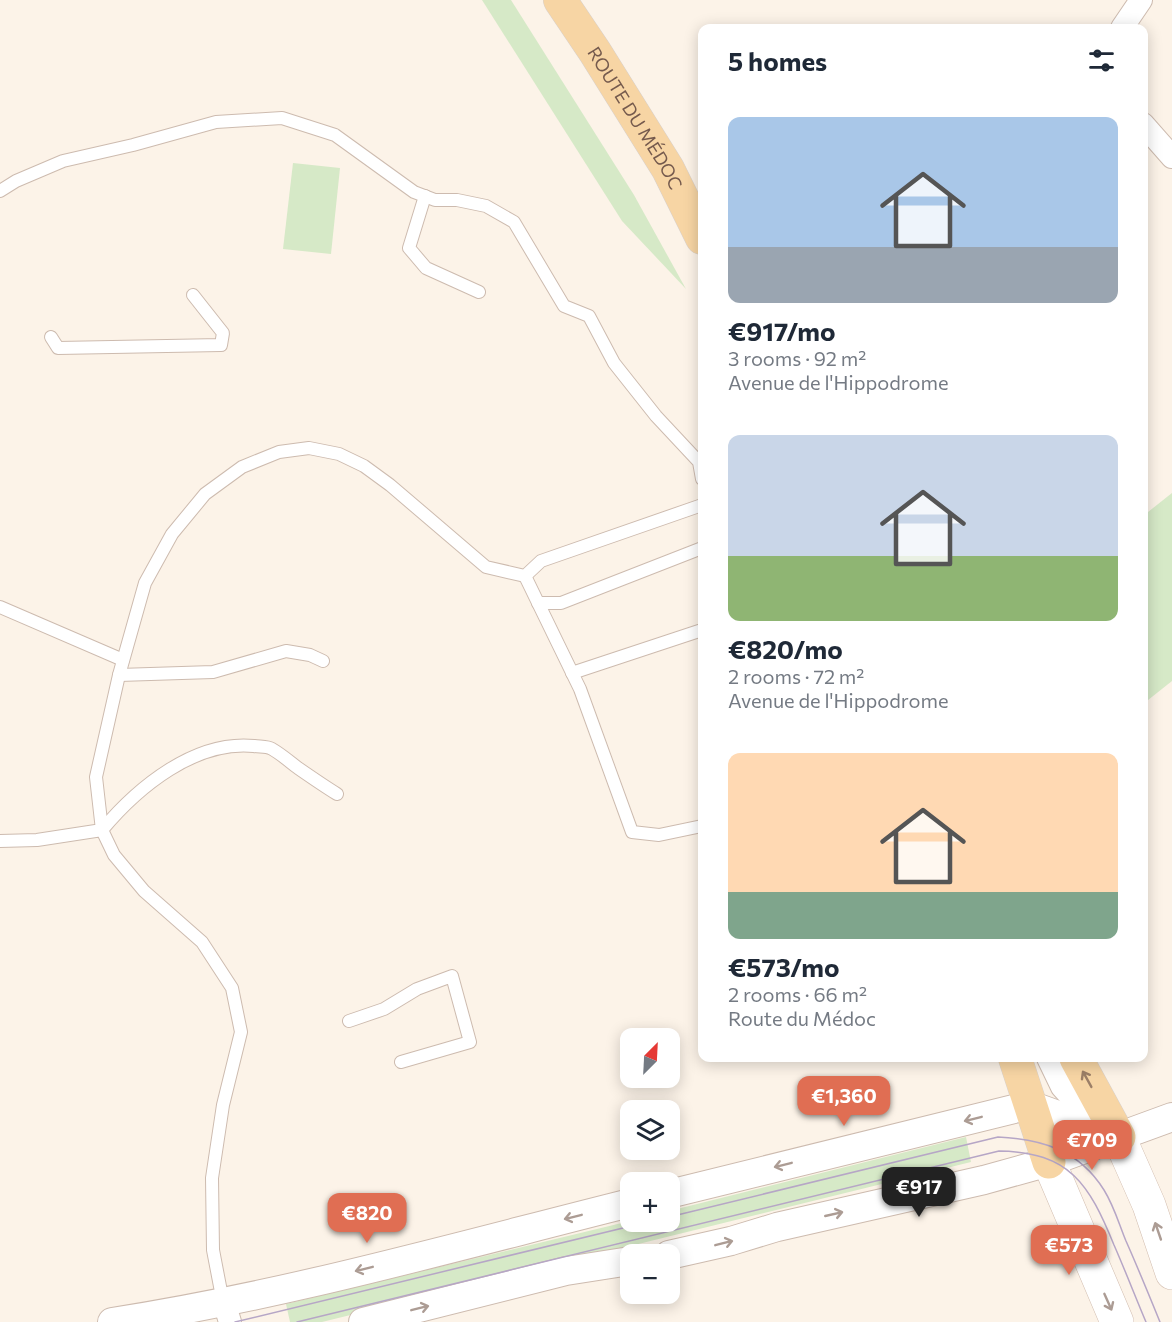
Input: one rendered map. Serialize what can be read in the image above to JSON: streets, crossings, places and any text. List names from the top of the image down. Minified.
{"streets":{"main road":["ROUTE DU MÉDOC"]},"north":"top right","page":{"heading":"5 homes","list":[{"name":"€917/mo","note":"3 rooms · 92 m² · Avenue de l'Hippodrome"},{"name":"€820/mo","note":"2 rooms · 72 m² · Avenue de l'Hippodrome"},{"name":"€573/mo","note":"2 rooms · 66 m² · Route du Médoc"}],"map_buttons":["+","−"],"price":["€1,360","€709","€917","€820","€573"]}}
